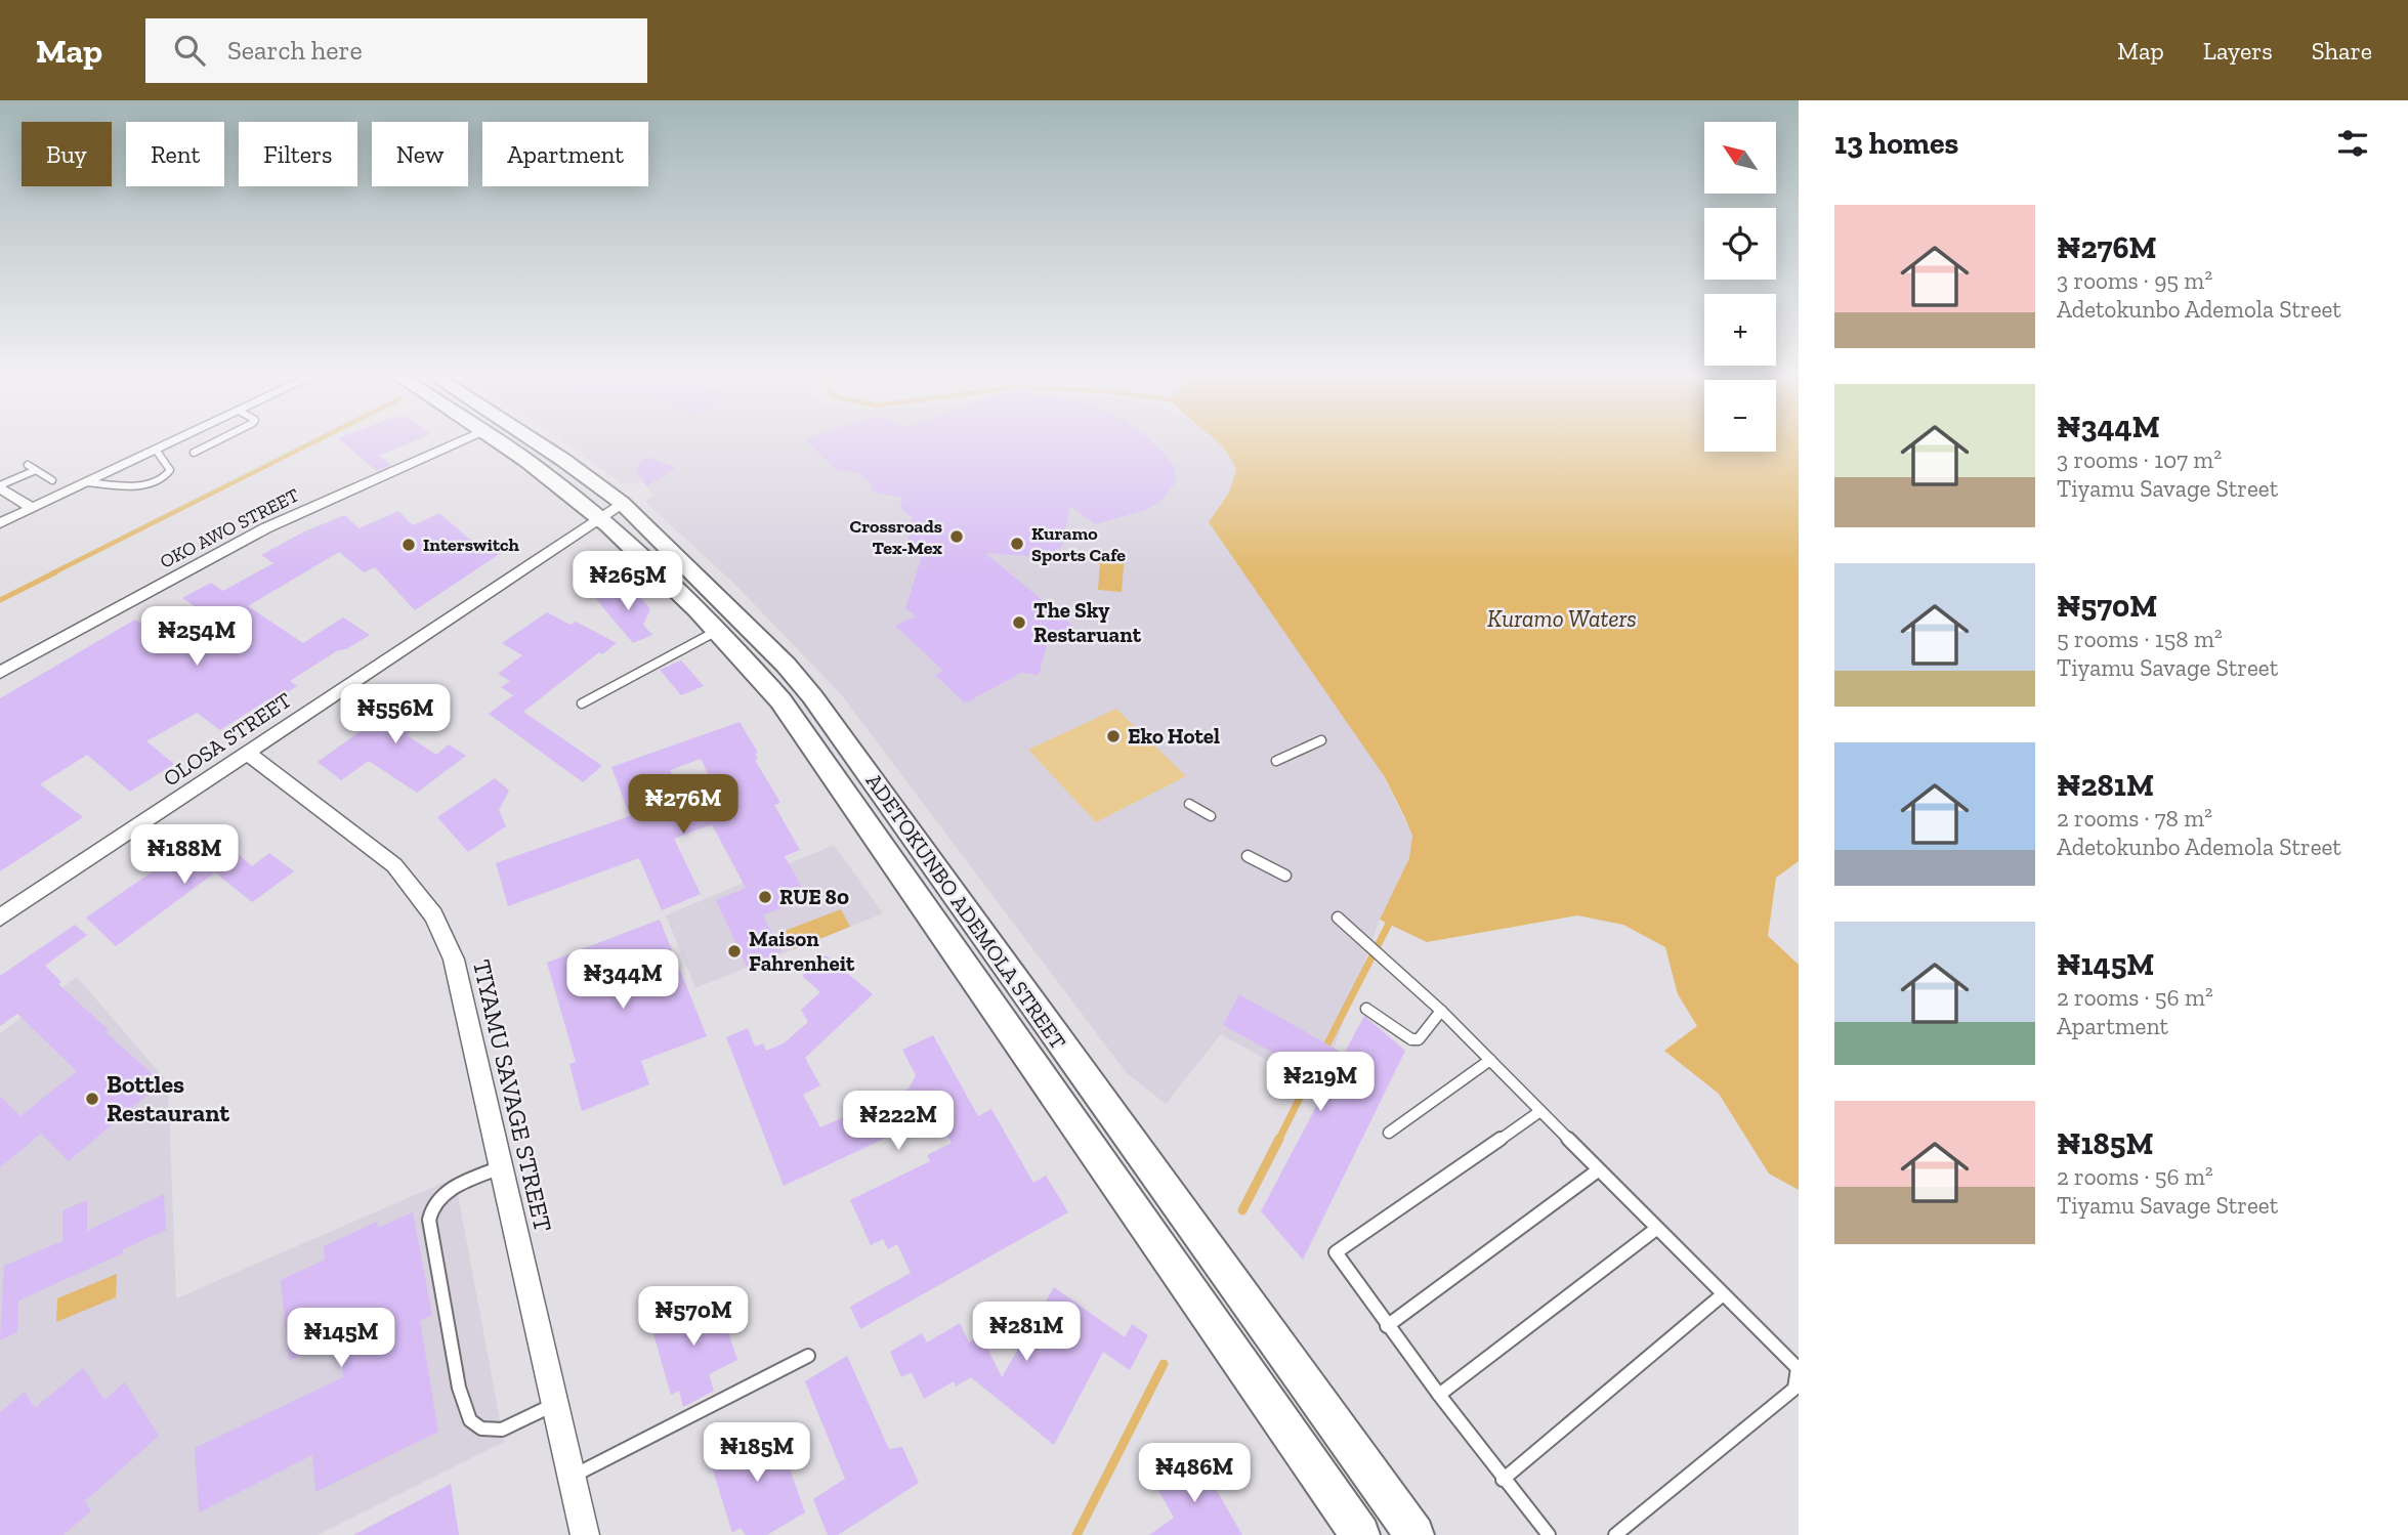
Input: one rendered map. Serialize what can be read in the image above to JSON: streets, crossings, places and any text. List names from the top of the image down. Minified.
{"streets":{"main road":["ADETOKUNBO ADEMOLA STREET"],"street":["OKO AWO STREET","OLOSA STREET","TIYAMU SAVAGE STREET"]},"crossings":[["OLOSA STREET","ADETOKUNBO ADEMOLA STREET"],["OLOSA STREET","TIYAMU SAVAGE STREET"]],"water":["Kuramo Waters"],"places":["Crossroads Tex-Mex","Kuramo Sports Cafe","Interswitch","The Sky Restaruant","Eko Hotel","RUE 80","Maison Fahrenheit","Bottles Restaurant"],"north":"top left","page":{"header":"Map","search":"Search here","nav":["Map","Layers","Share"],"heading":"13 homes","map_buttons":["+","−"],"chip":["Buy","Rent","Filters","New","Apartment"],"list":[{"name":"₦276M","note":"3 rooms · 95 m² · Adetokunbo Ademola Street"},{"name":"₦344M","note":"3 rooms · 107 m² · Tiyamu Savage Street"},{"name":"₦570M","note":"5 rooms · 158 m² · Tiyamu Savage Street"},{"name":"₦281M","note":"2 rooms · 78 m² · Adetokunbo Ademola Street"},{"name":"₦145M","note":"2 rooms · 56 m² · Apartment"},{"name":"₦185M","note":"2 rooms · 56 m² · Tiyamu Savage Street"}],"price":["₦265M","₦254M","₦556M","₦276M","₦188M","₦344M","₦219M","₦222M","₦570M","₦281M","₦145M","₦185M","₦486M"]}}
